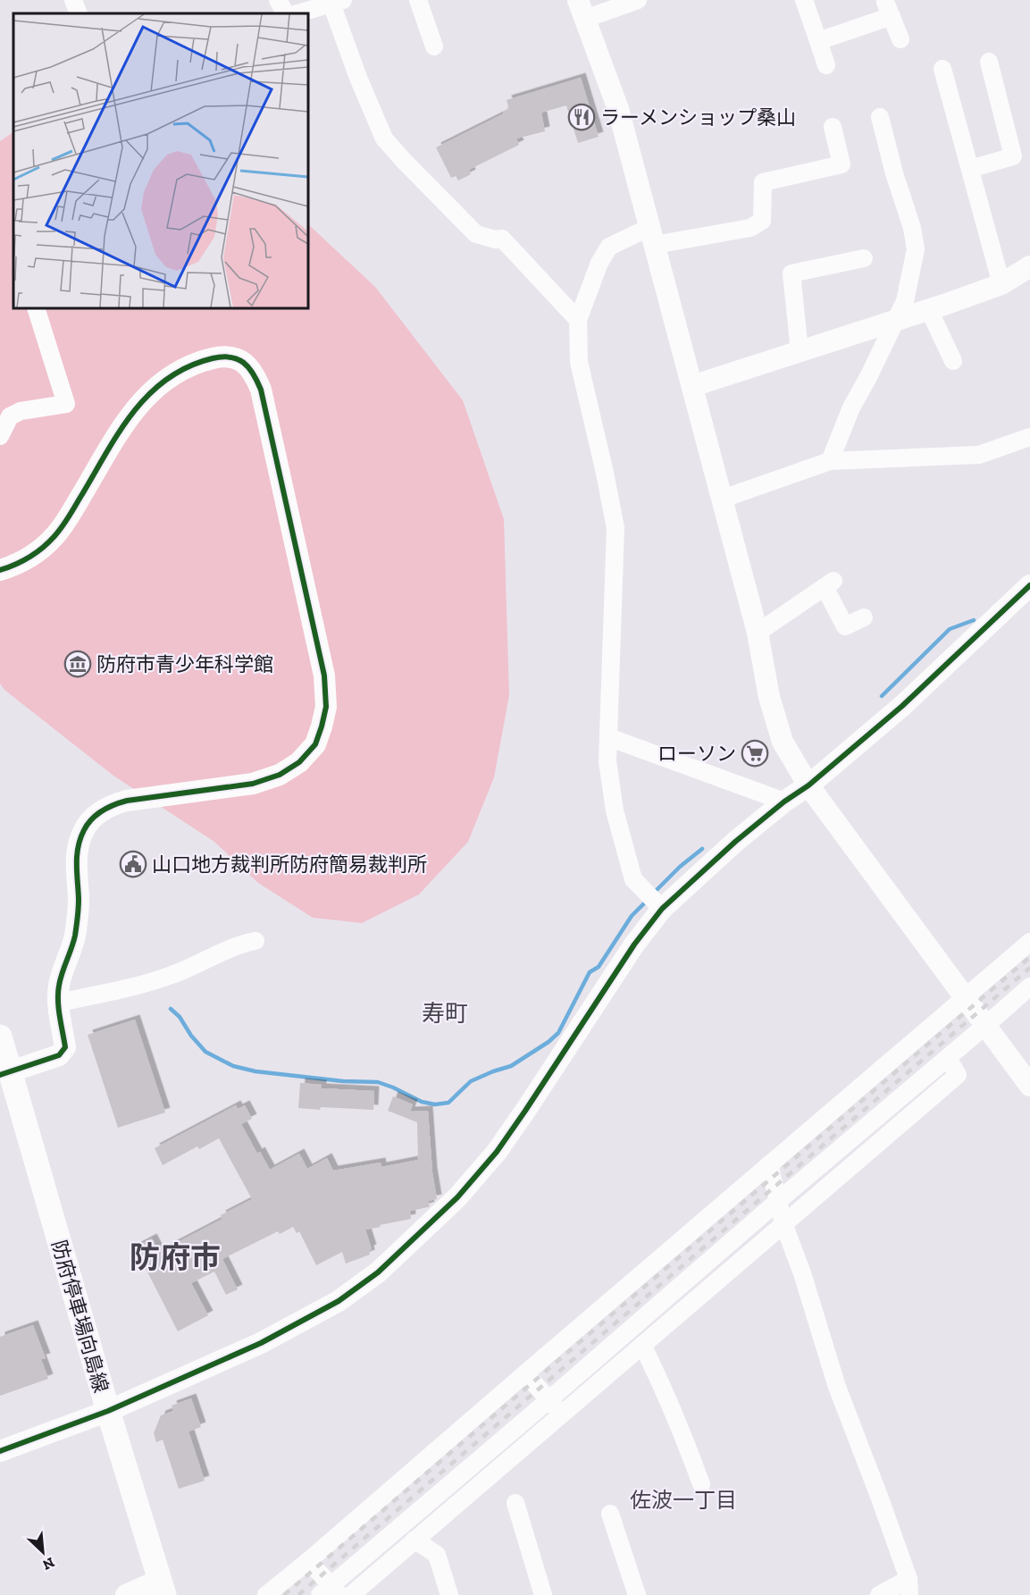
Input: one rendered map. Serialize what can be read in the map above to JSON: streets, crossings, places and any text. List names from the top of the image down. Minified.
{"streets":{"main road":["防府停車場向島線"]},"districts":["寿町","防府市","佐波一丁目"],"places":{"restaurant":["ラーメンショップ桑山"],"museum":["防府市青少年科学館"],"supermarket":["ローソン"],"public building":["山口地方裁判所防府簡易裁判所"]},"north":"bottom right"}
